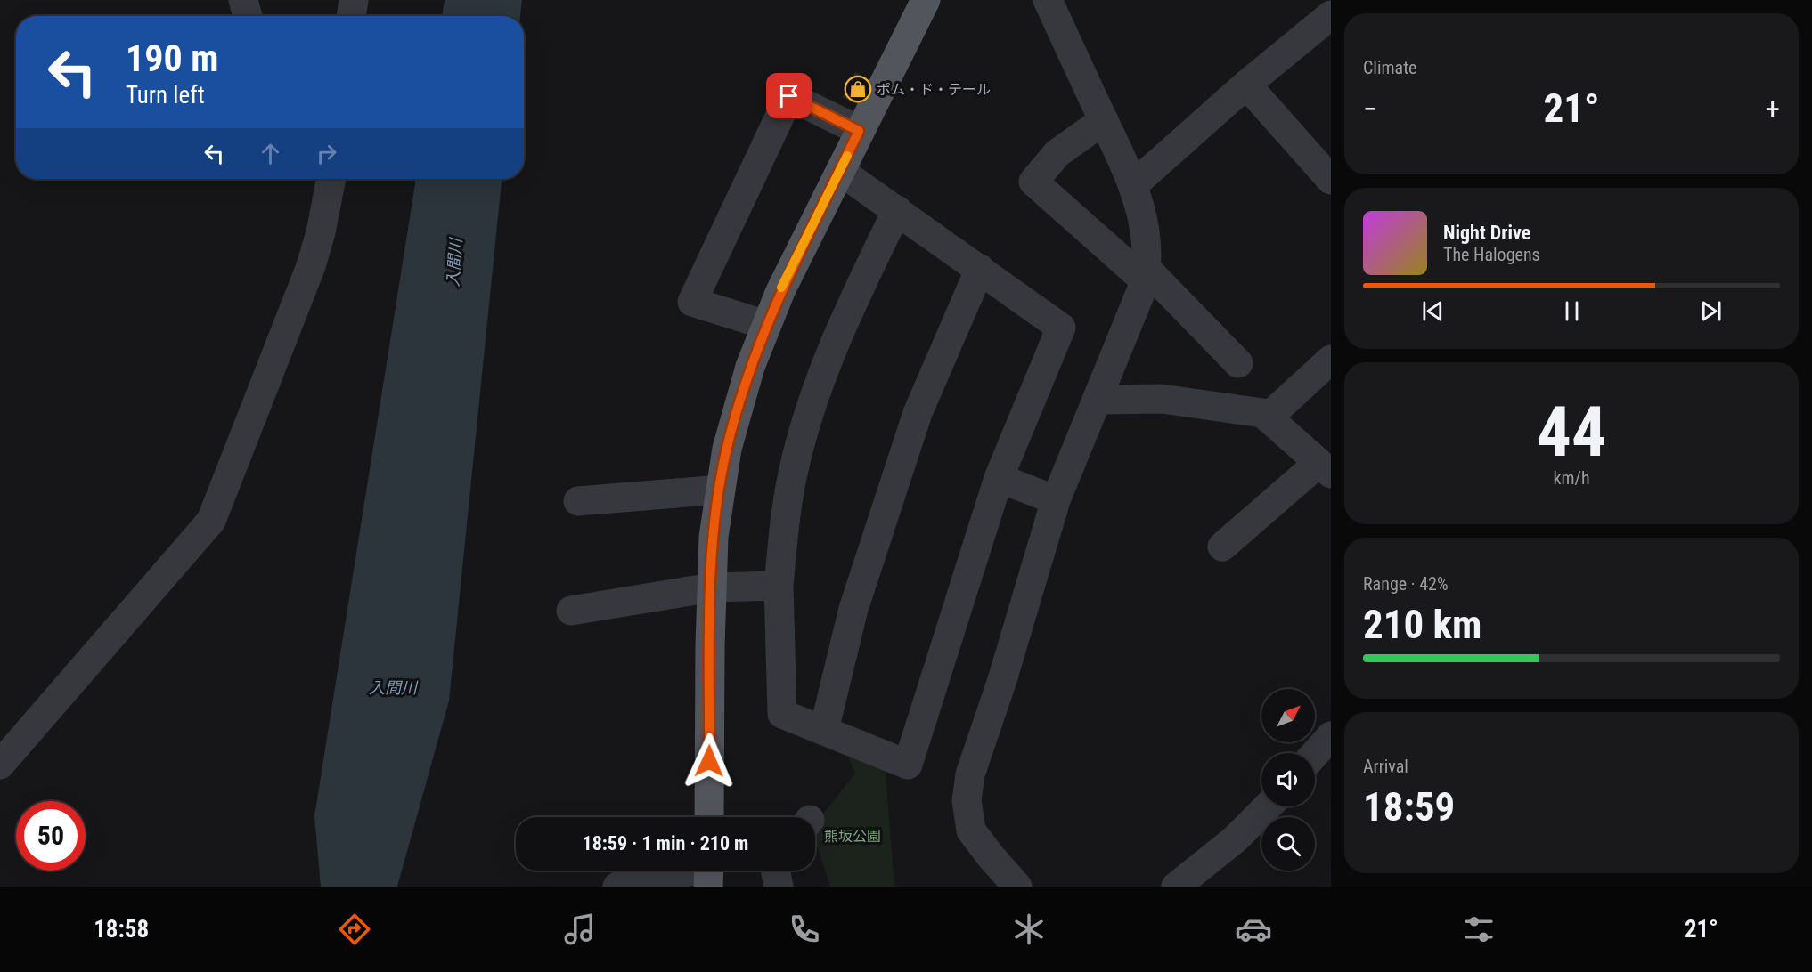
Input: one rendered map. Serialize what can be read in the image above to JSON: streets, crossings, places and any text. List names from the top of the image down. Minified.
{"water":["入間川"],"parks":["熊坂公園"],"places":{"shop":["ポム・ド・テール"]},"north":"top right","page":{"tile":["Climate",["44","km/h"],["Range · 42%","210 km"],["Arrival","18:59"]],"turn":["190 m","Turn left"],"heat":["−","21°","+"],"song":["Night Drive","The Halogens"],"limit":"50","trip":"18:59 · 1 min · 210 m","tabs":["18:58","21°"]}}
